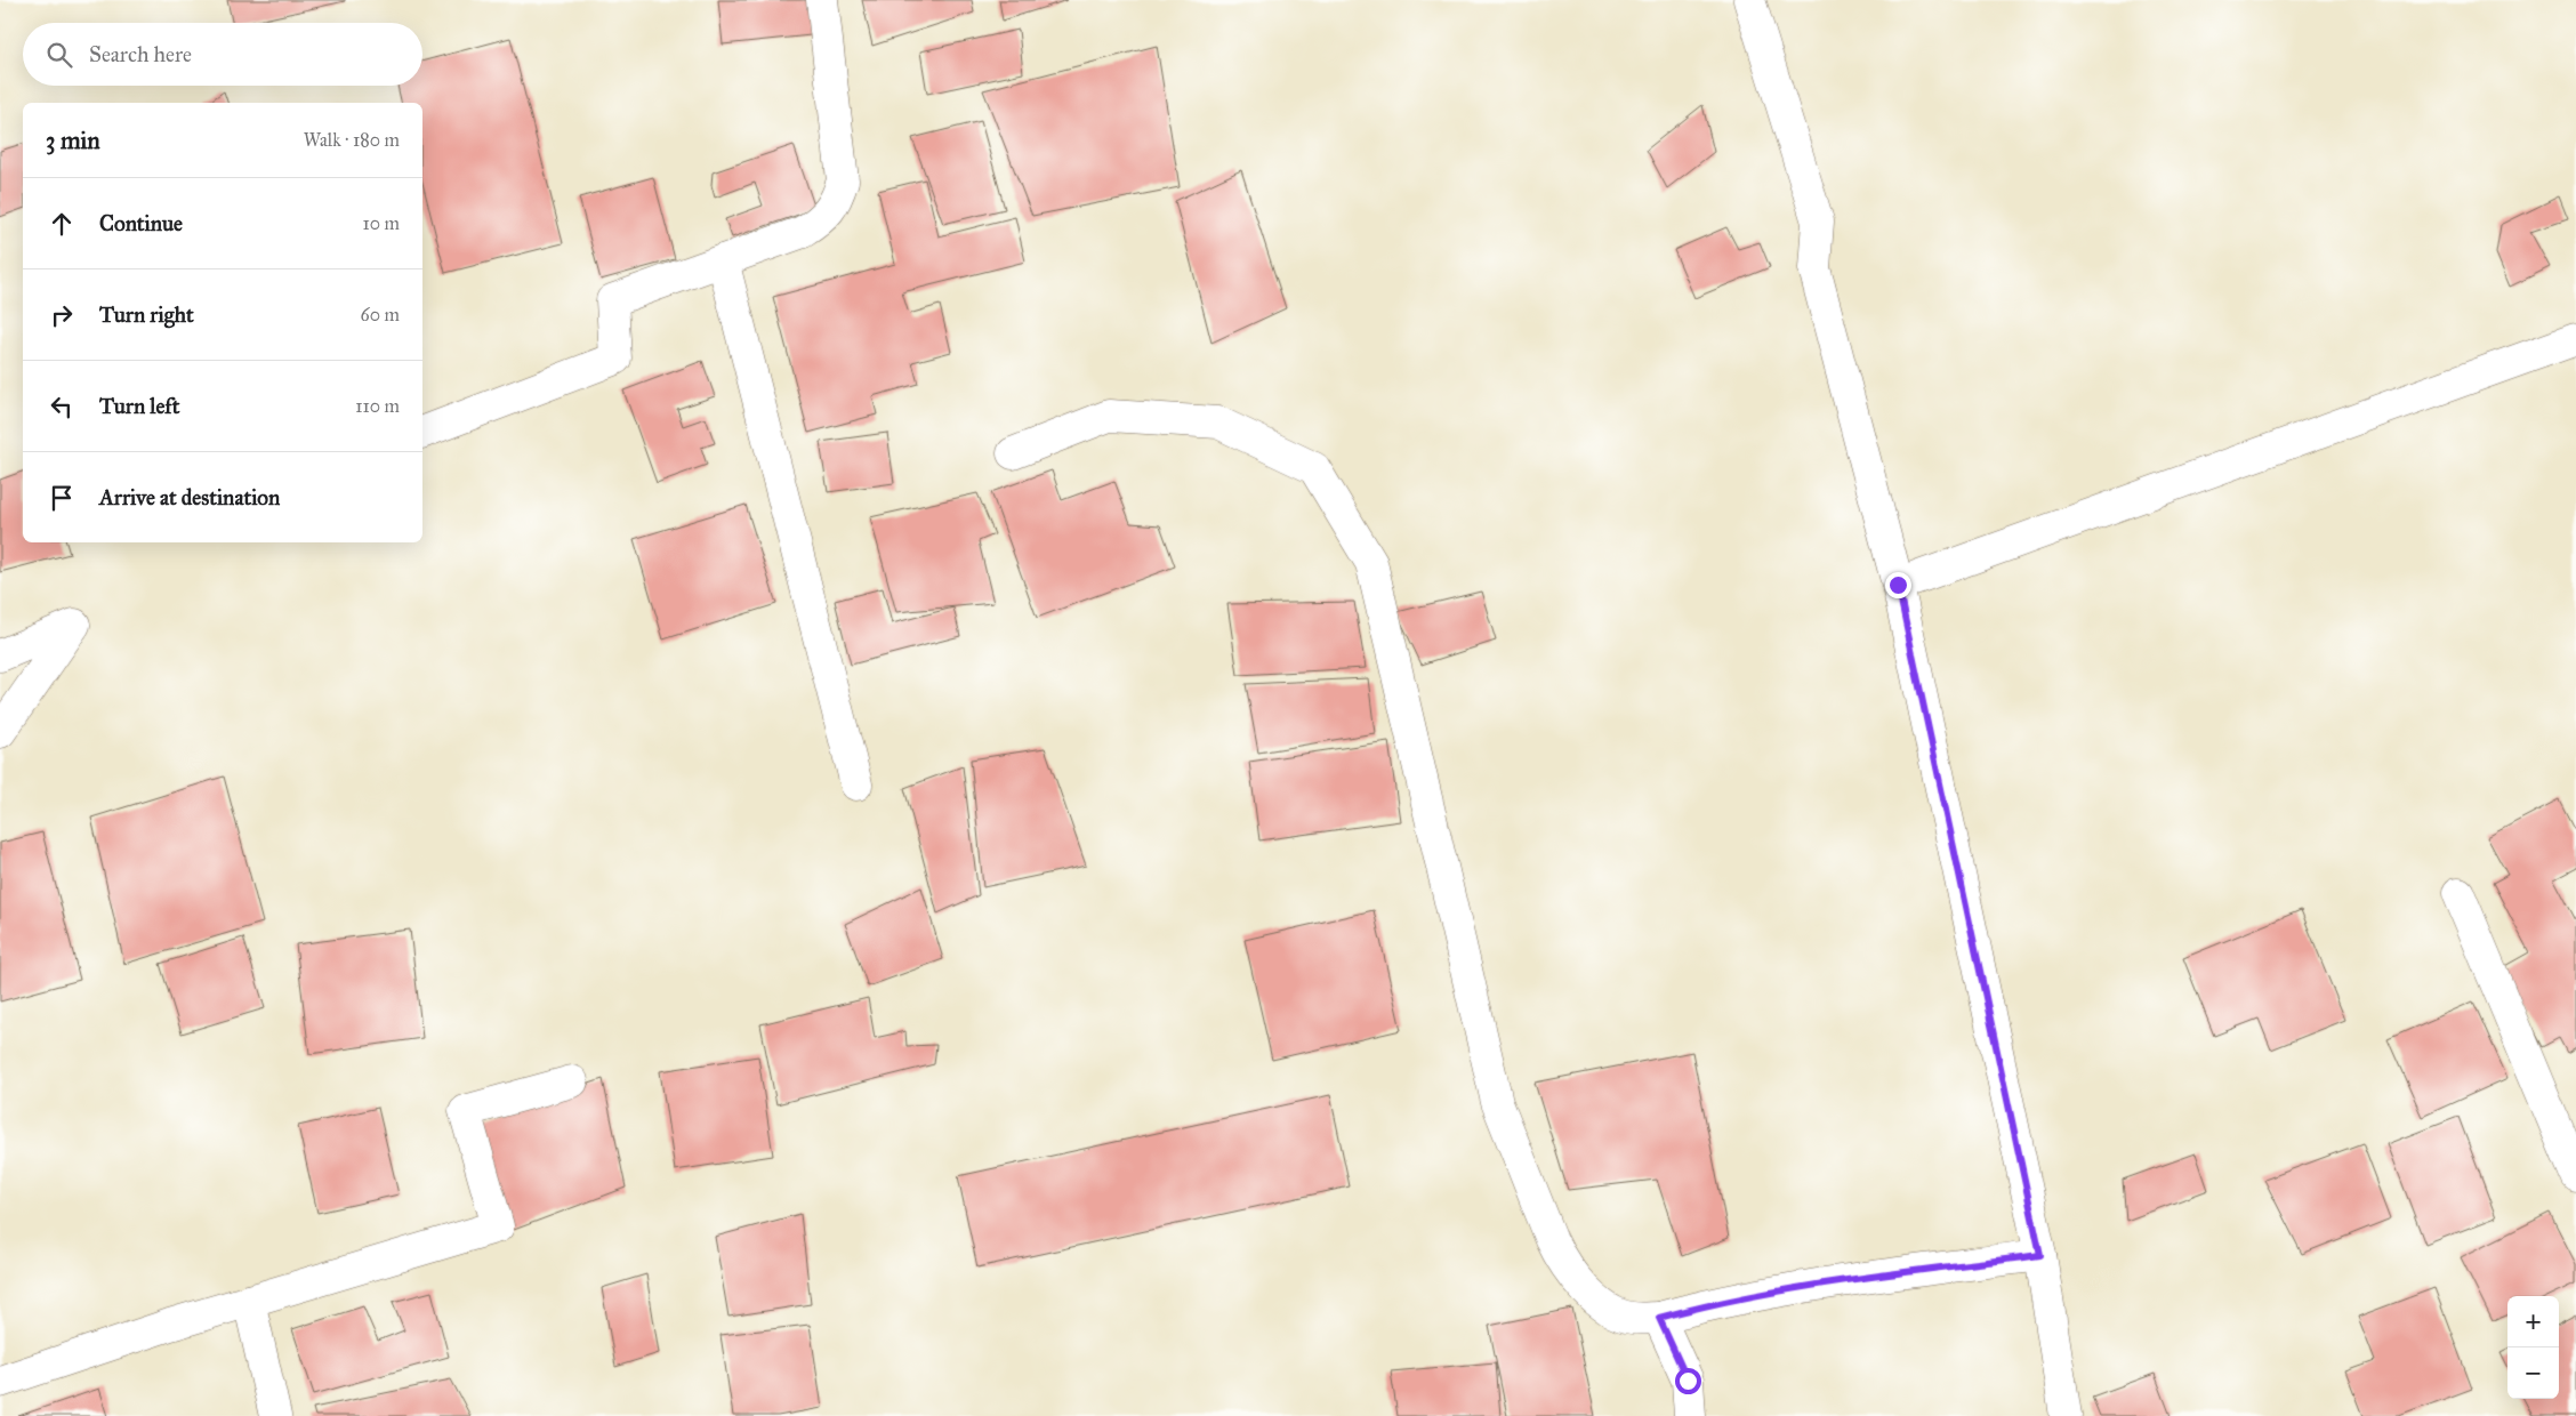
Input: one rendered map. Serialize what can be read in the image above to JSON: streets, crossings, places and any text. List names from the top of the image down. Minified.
{"page":{"search":"Search here","heading":["3 min","Walk · 180 m"],"list":[["Continue","10 m"],["Turn right","60 m"],["Turn left","110 m"],"Arrive at destination"],"map_buttons":["+","−"]}}
